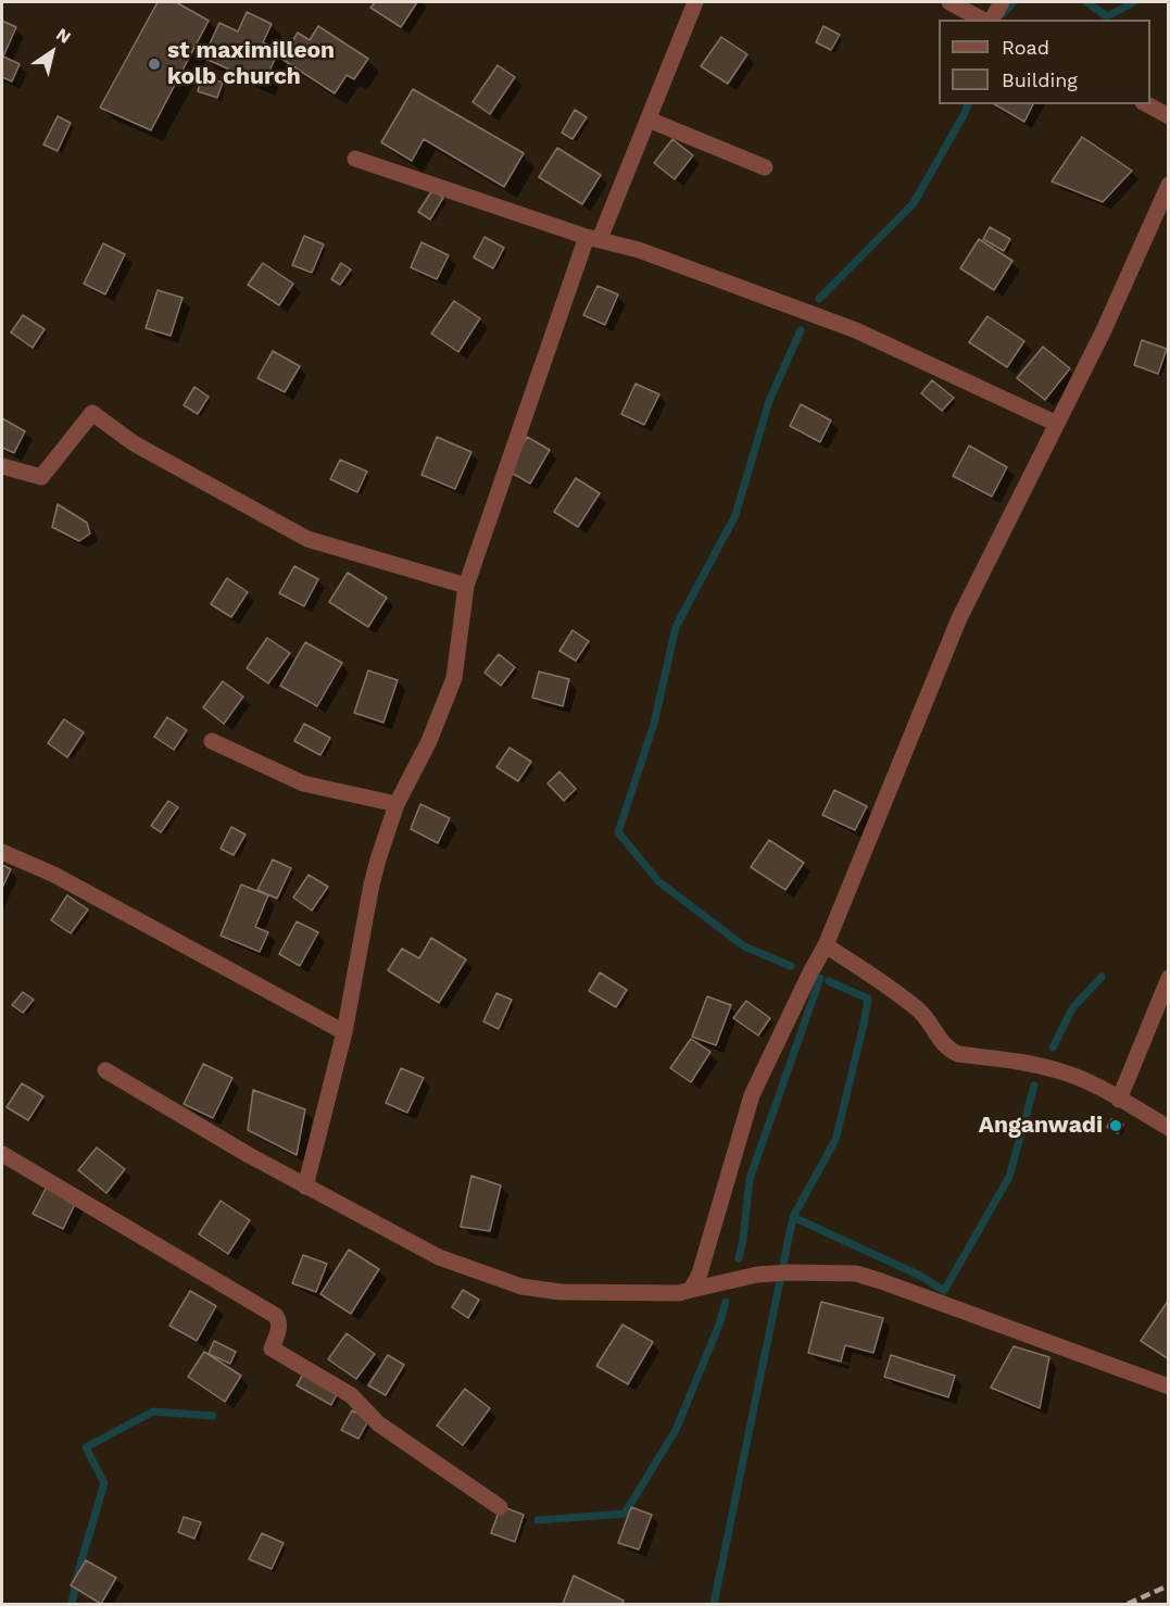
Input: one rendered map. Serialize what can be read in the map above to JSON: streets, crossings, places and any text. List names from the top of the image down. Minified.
{"places":["st maximilleon kolb church","Anganwadi"],"legend":["Road","Building"],"north":"top right"}
